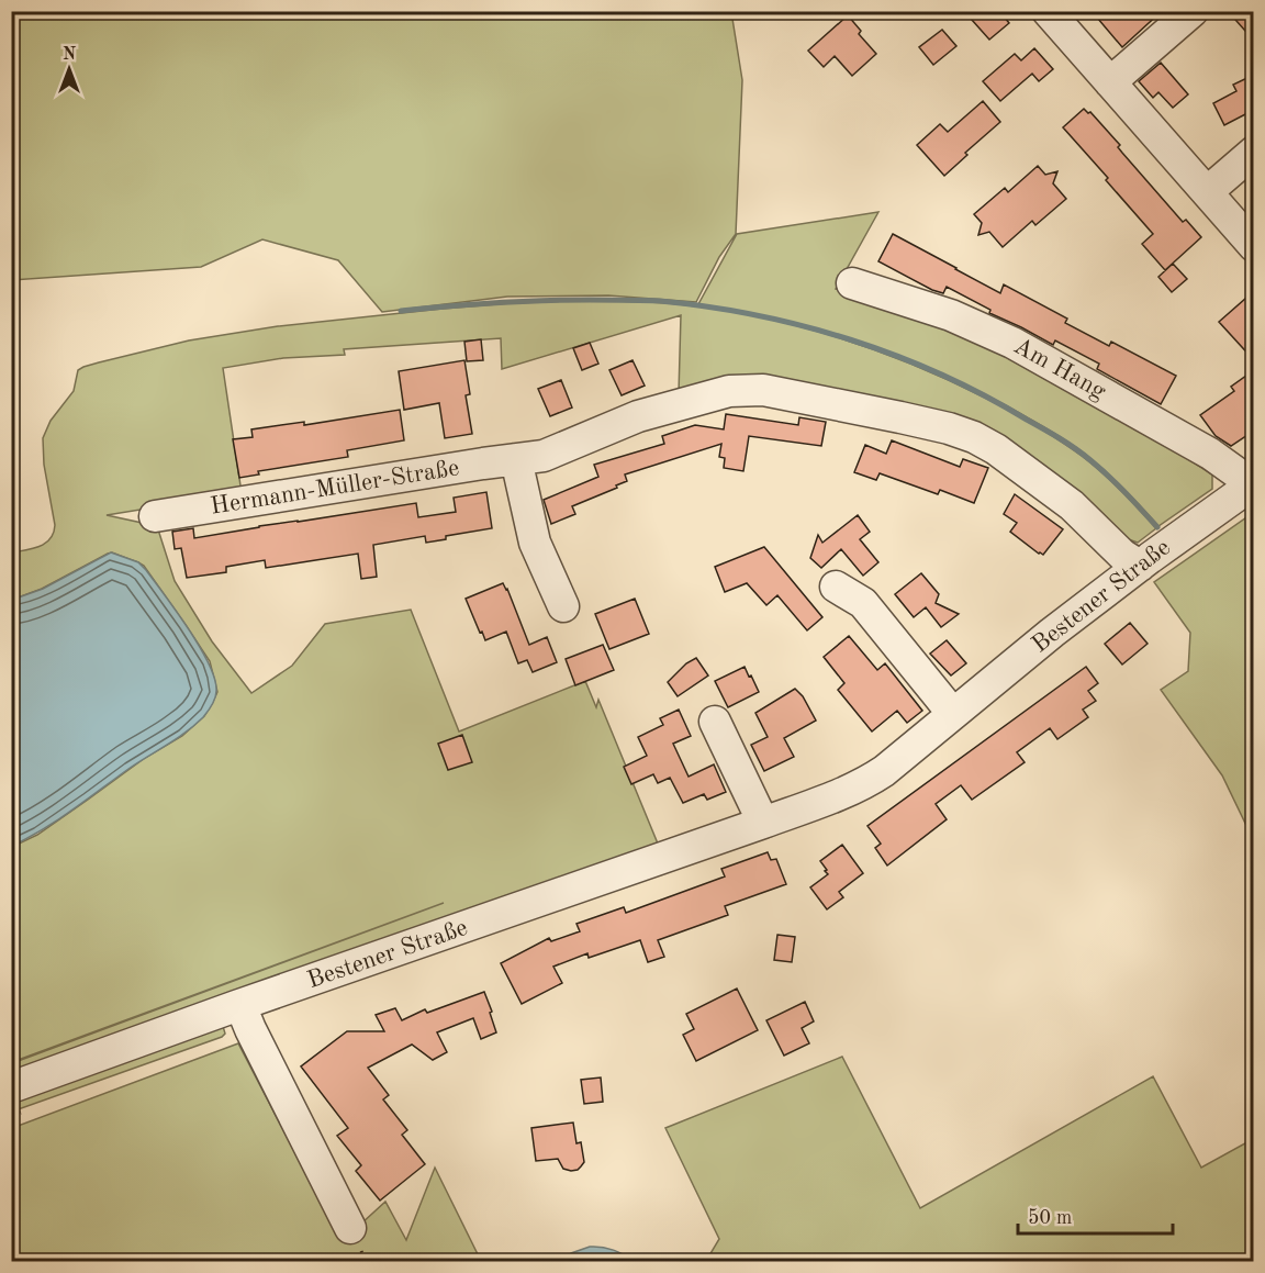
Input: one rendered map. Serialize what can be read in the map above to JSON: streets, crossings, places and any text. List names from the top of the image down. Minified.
{"streets":{"street":["Am Hang","Hermann-Müller-Straße","Bestener Straße"]},"crossings":[["Am Hang","Bestener Straße"],["Hermann-Müller-Straße","Bestener Straße"]],"scale_bar":"50 m","north":"top"}
